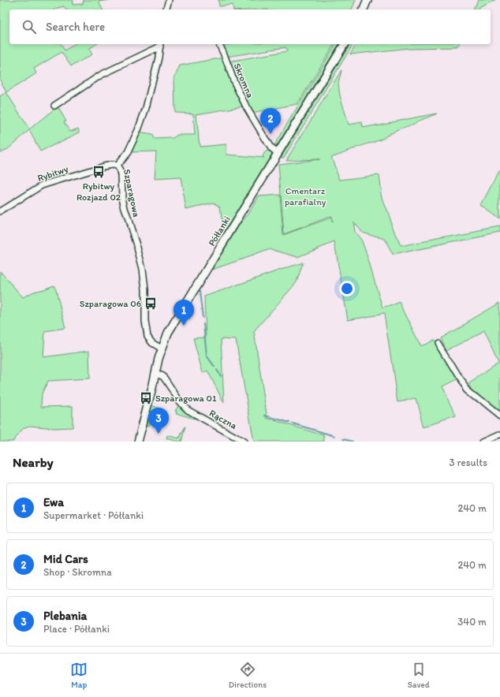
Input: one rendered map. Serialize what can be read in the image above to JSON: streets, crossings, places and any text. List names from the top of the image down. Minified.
{"streets":{"street":["Skromna","Rybitwy","Szparagowa","Półłanki","Rączna"]},"crossings":[["Skromna","Półłanki"],["Rybitwy","Szparagowa"],["Szparagowa","Półłanki"],["Półłanki","Rączna"]],"parks":["Cmentarz parafialny"],"places":{"bus stop":["Rybitwy Rozjazd 02","Szparagowa 06","Szparagowa 01"]},"page":{"search":"Search here","pins":["2","1","3"],"heading":["Nearby","3 results"],"list":[{"mark":"1","name":"Ewa","note":"Supermarket · Półłanki","value":"240 m"},{"mark":"2","name":"Mid Cars","note":"Shop · Skromna","value":"240 m"},{"mark":"3","name":"Plebania","note":"Place · Półłanki","value":"340 m"}],"nav":["Map","Directions","Saved"]}}
